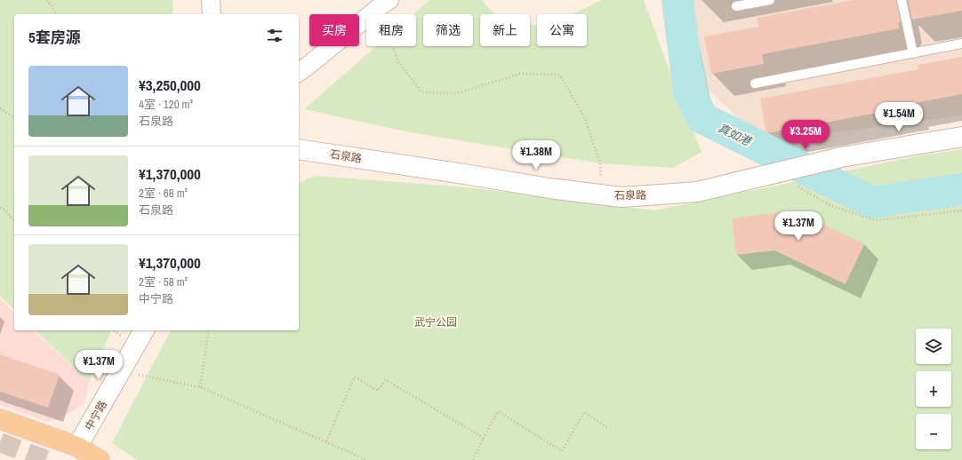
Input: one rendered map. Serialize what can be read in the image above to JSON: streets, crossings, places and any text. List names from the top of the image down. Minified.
{"streets":{"street":["石泉路","中宁路"]},"water":["真如港"],"parks":["武宁公园"],"page":{"chip":["买房","租房","筛选","新上","公寓"],"heading":"5套房源","list":[{"name":"¥3,250,000","note":"4室 · 120 m² · 石泉路"},{"name":"¥1,370,000","note":"2室 · 68 m² · 石泉路"},{"name":"¥1,370,000","note":"2室 · 58 m² · 中宁路"}],"price":["¥1.54M","¥3.25M","¥1.38M","¥1.37M","¥1.37M"],"map_buttons":["+","−"]}}
